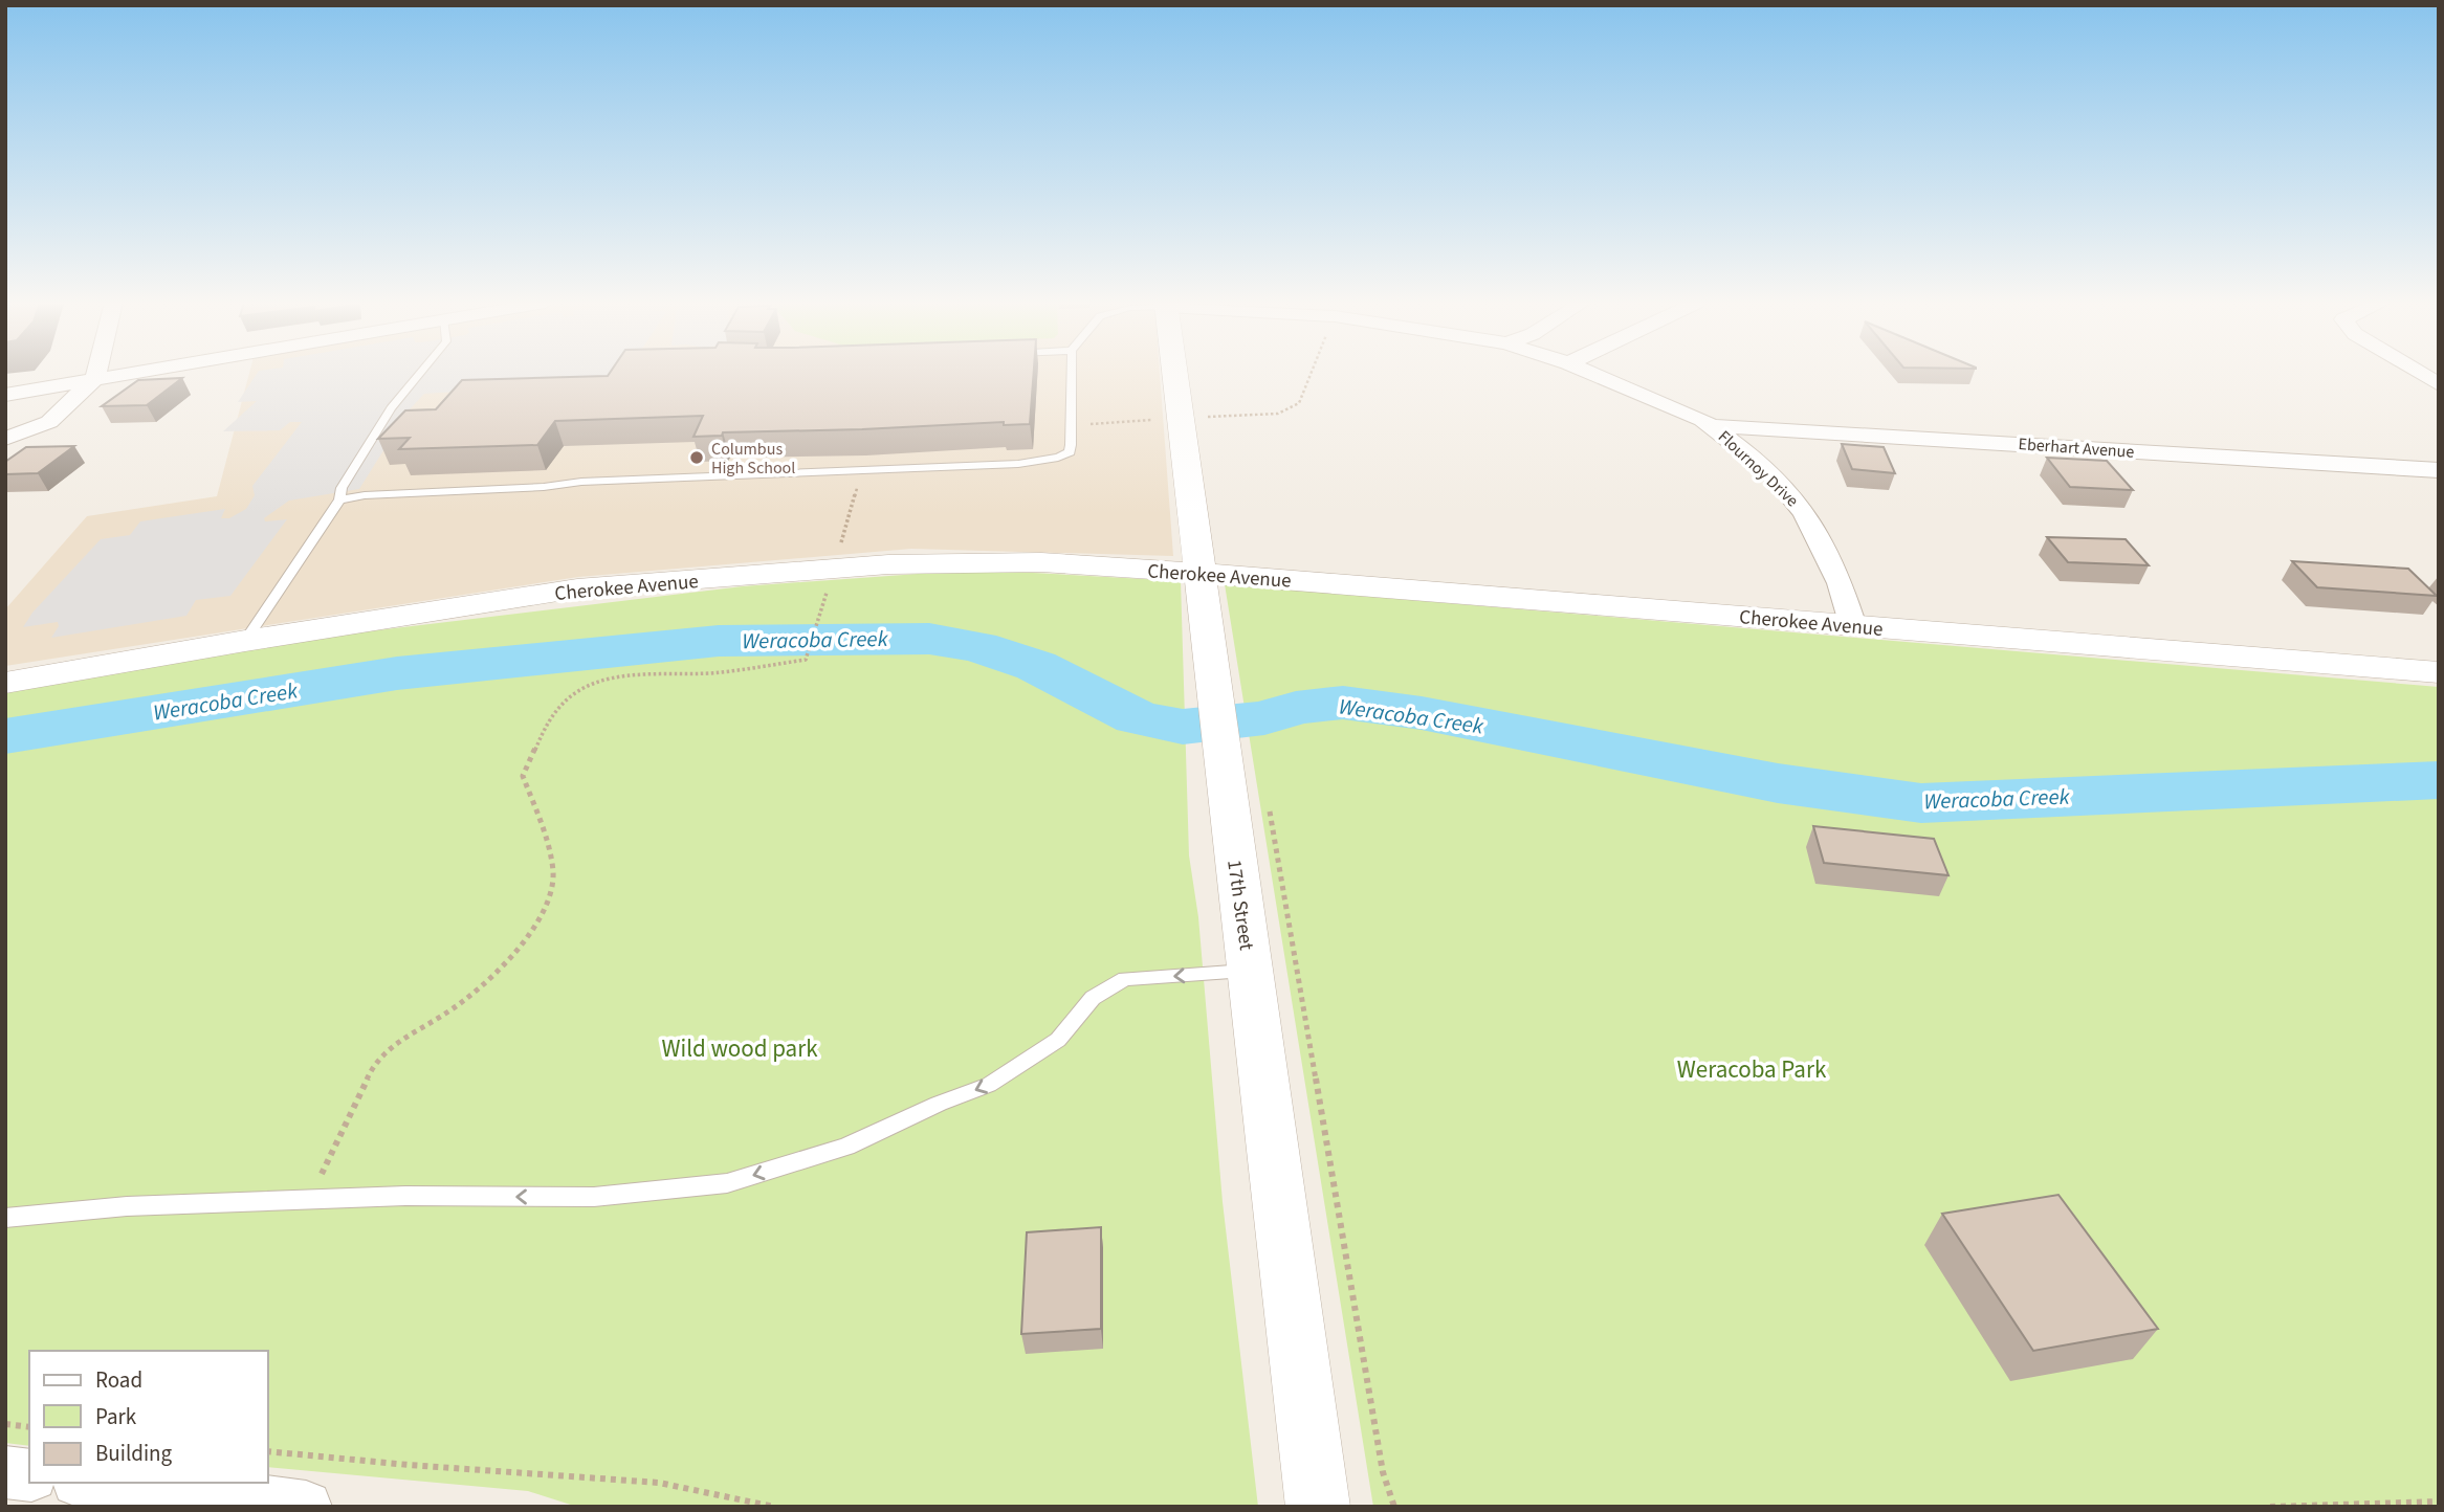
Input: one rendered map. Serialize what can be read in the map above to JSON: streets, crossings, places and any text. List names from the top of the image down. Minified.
{"streets":{"street":["Eberhart Avenue","Flournoy Drive","Cherokee Avenue","17th Street"]},"crossings":[["Eberhart Avenue","Flournoy Drive"],["Flournoy Drive","Cherokee Avenue"],["Cherokee Avenue","17th Street"]],"water":["Weracoba Creek"],"parks":["Wild wood park","Weracoba Park"],"places":["Columbus High School"],"legend":["Road","Park","Building"]}
